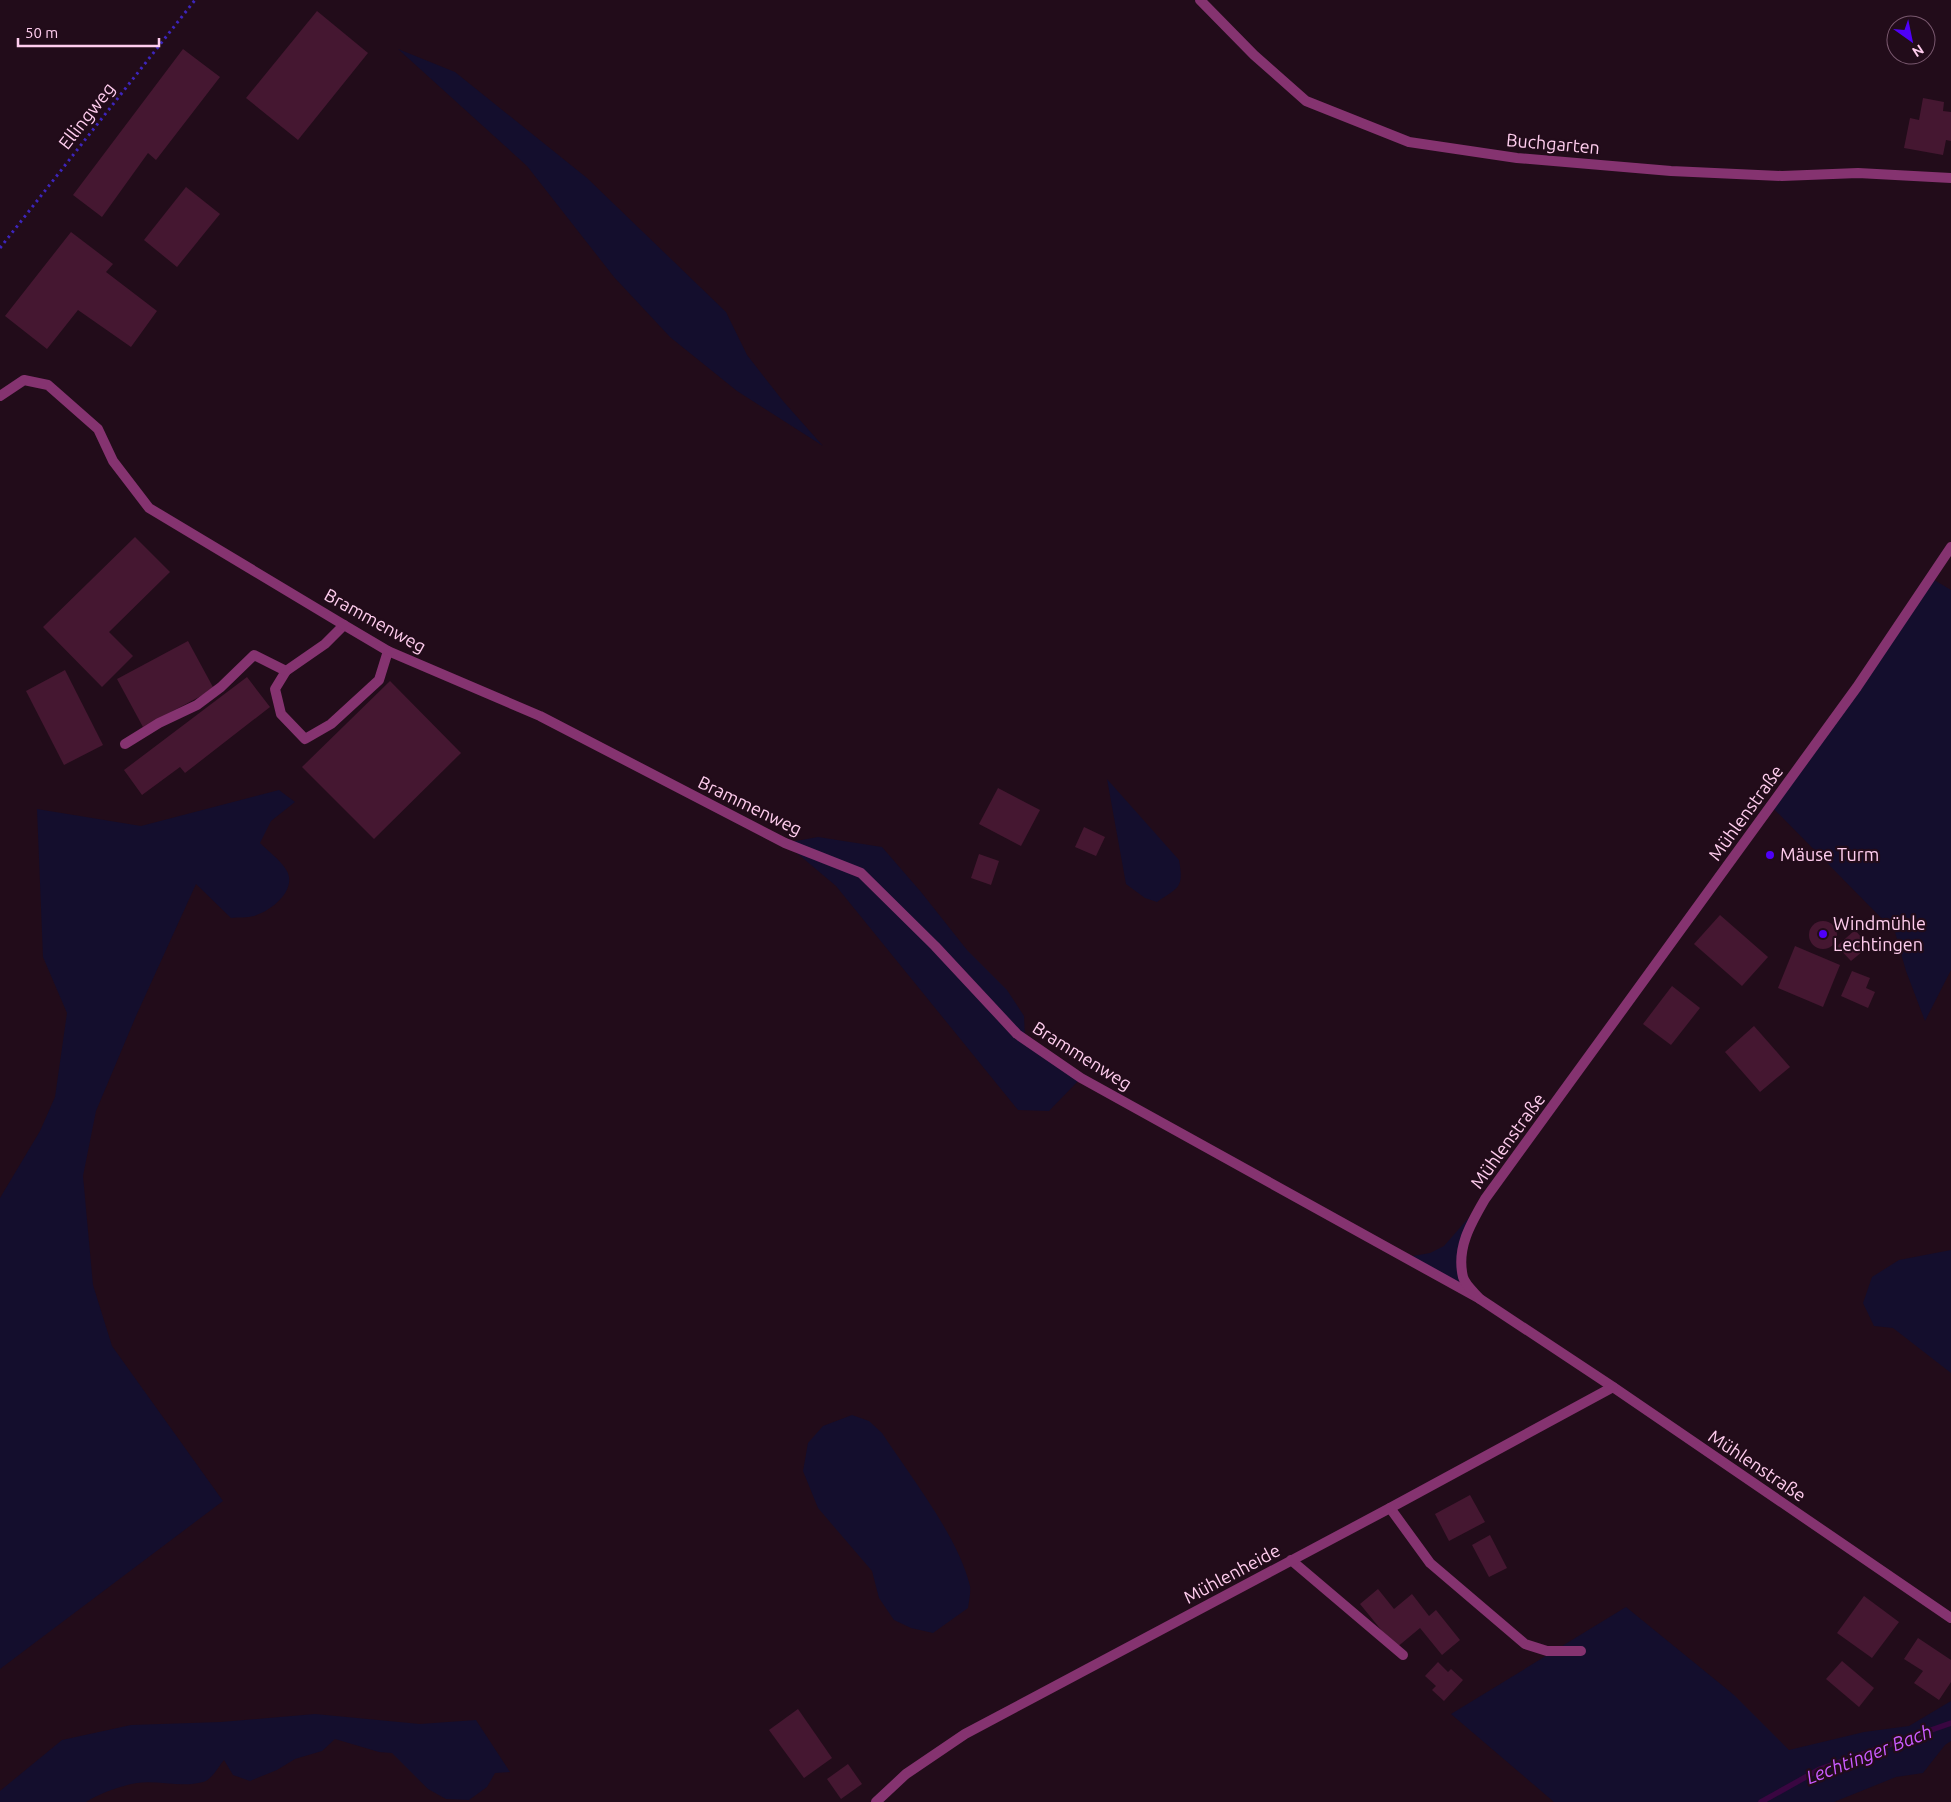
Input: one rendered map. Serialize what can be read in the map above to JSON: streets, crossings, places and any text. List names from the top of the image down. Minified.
{"streets":{"street":["Buchgarten","Brammenweg","Mühlenstraße","Mühlenheide"],"path":["Ellingweg"]},"crossings":[["Brammenweg","Mühlenstraße"],["Mühlenstraße","Mühlenheide"]],"water":["Lechtinger Bach"],"places":["Mäuse Turm","Windmühle Lechtingen"],"scale_bar":"50 m","north":"bottom right"}
